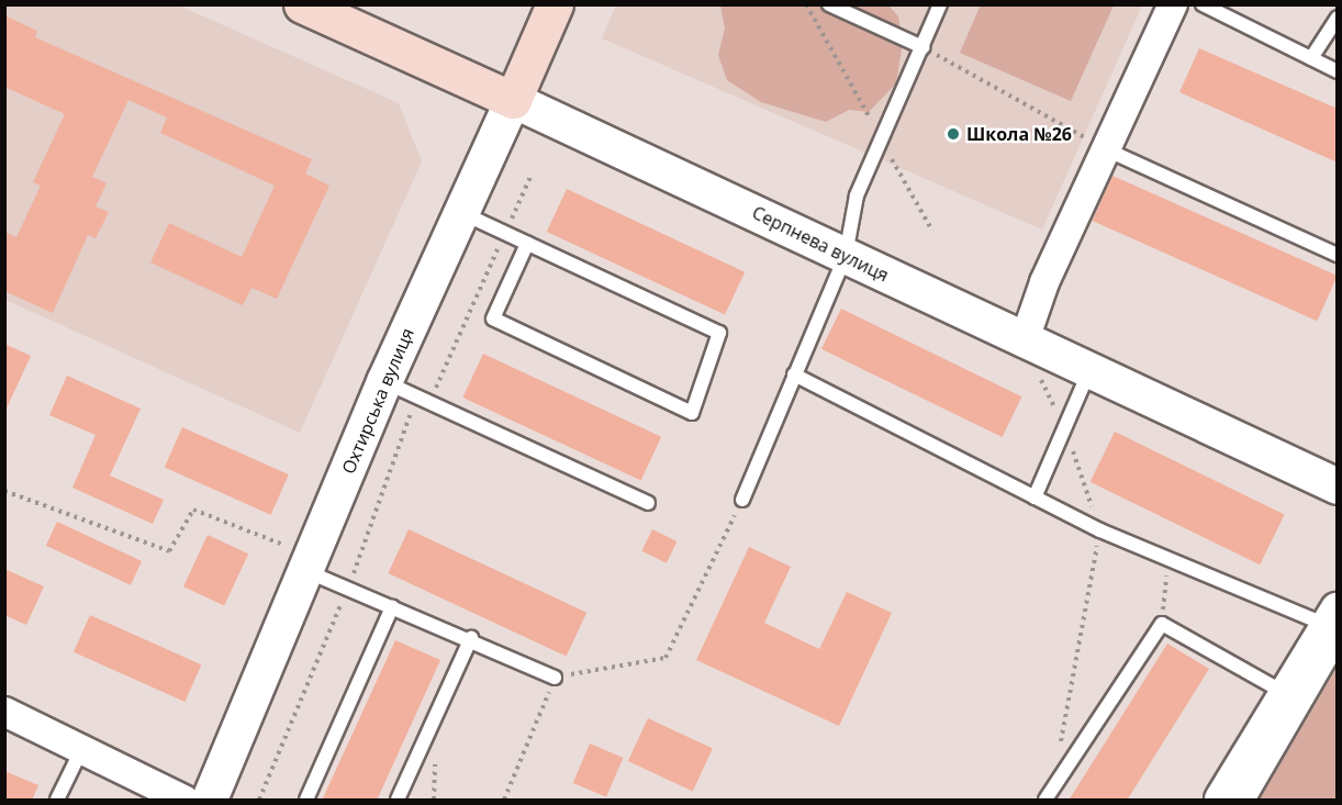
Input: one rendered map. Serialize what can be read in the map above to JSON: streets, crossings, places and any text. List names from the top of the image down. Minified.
{"streets":{"main road":["Серпнева вулиця","Охтирська вулиця"]},"crossings":[["Серпнева вулиця","Охтирська вулиця"]],"places":["Школа №26"]}
